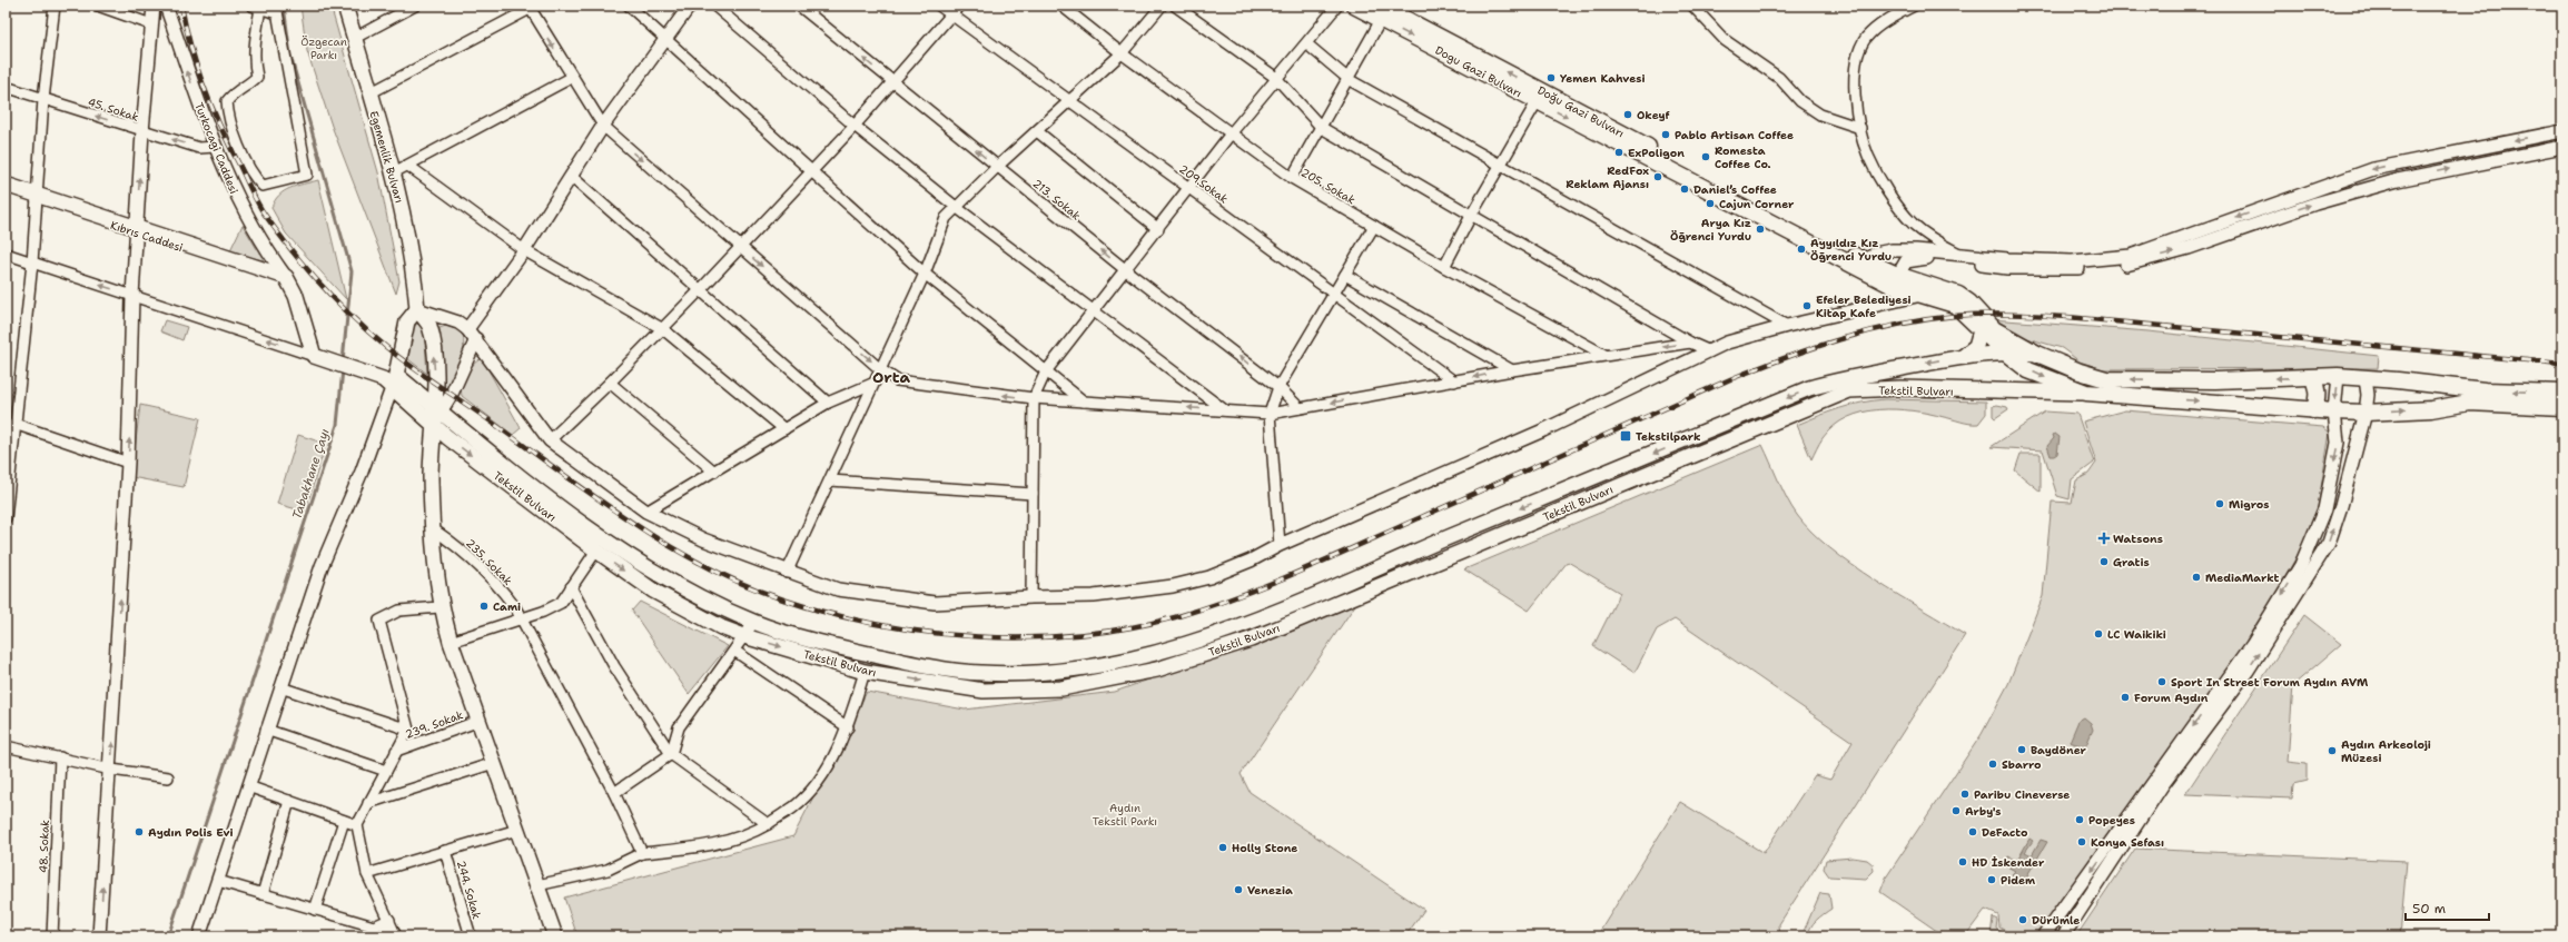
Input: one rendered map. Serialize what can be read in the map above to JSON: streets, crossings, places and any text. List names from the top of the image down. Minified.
{"streets":{"main road":["Doğu Gazi Bulvarı","Egemenlik Bulvarı","Kıbrıs Caddesi","Tekstil Bulvarı"],"street":["45. Sokak","Turkocagi Caddesi","209.Sokak","205. Sokak","213. Sokak","235. Sokak","239. Sokak","48. Sokak","244. Sokak"]},"crossings":[["45. Sokak","Turkocagi Caddesi"],["Doğu Gazi Bulvarı","Tekstil Bulvarı"],["Turkocagi Caddesi","Kıbrıs Caddesi"]],"one_way":["45. Sokak"],"districts":["Orta"],"water":["Tabakhane Çayı"],"parks":["Özgecan Parkı","Aydın Tekstil Parkı"],"places":{"other":["Yemen Kahvesi","Okeyf","Pablo Artisan Coffee","ExPoligon","Romesta Coffee Co.","RedFox Reklam Ajansı","Daniel’s Coffee","Cajun Corner","Arya Kız Öğrenci Yurdu","Ayyıldız Kız Öğrenci Yurdu","Efeler Belediyesi Kitap Kafe","Migros","Gratis","MediaMarkt","Cami","LC Waikiki","Sport In Street Forum Aydın AVM","Forum Aydın","Baydöner","Aydın Arkeoloji Müzesi","Sbarro","Paribu Cineverse","Arby's","Popeyes","Aydın Polis Evi","DeFacto","Konya Sefası","Holly Stone","HD İskender","Pidem","Venezia","Dürümle"],"transit":["Tekstilpark"],"health":["Watsons"]},"scale_bar":"50 m"}
